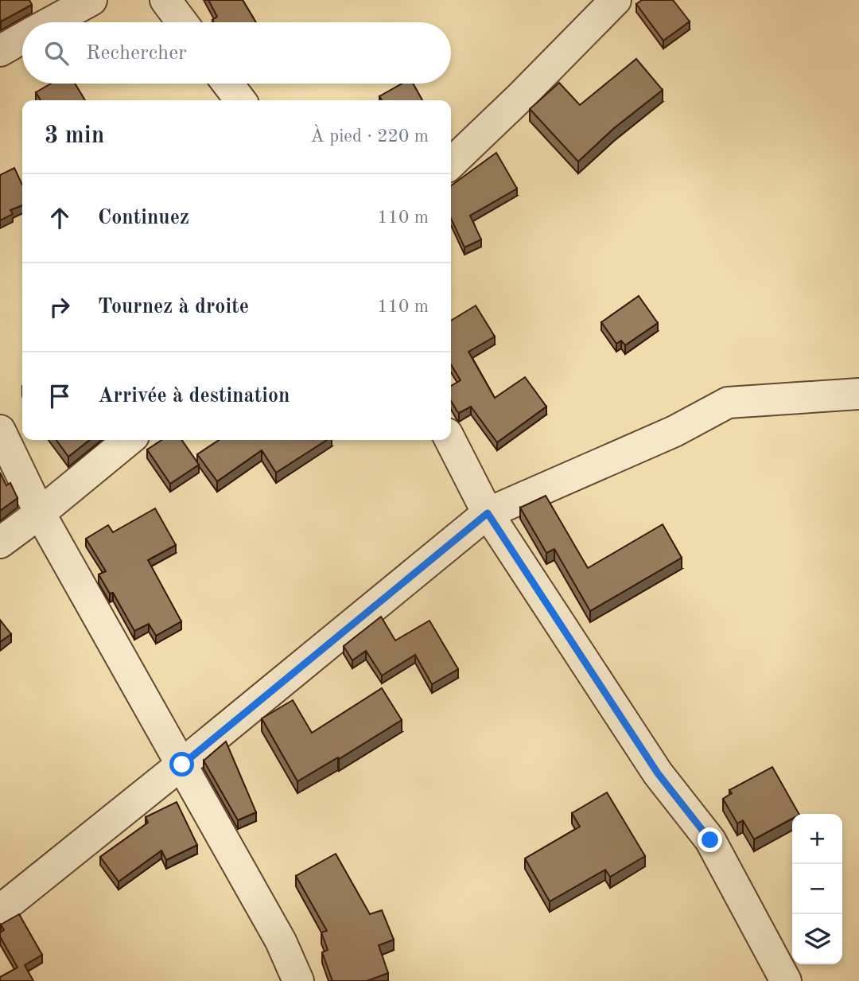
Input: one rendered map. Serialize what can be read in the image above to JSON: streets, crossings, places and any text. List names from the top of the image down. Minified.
{"page":{"search":"Rechercher","heading":["3 min","À pied · 220 m"],"list":[["Continuez","110 m"],["Tournez à droite","110 m"],"Arrivée à destination"],"map_buttons":["+","−"]}}
